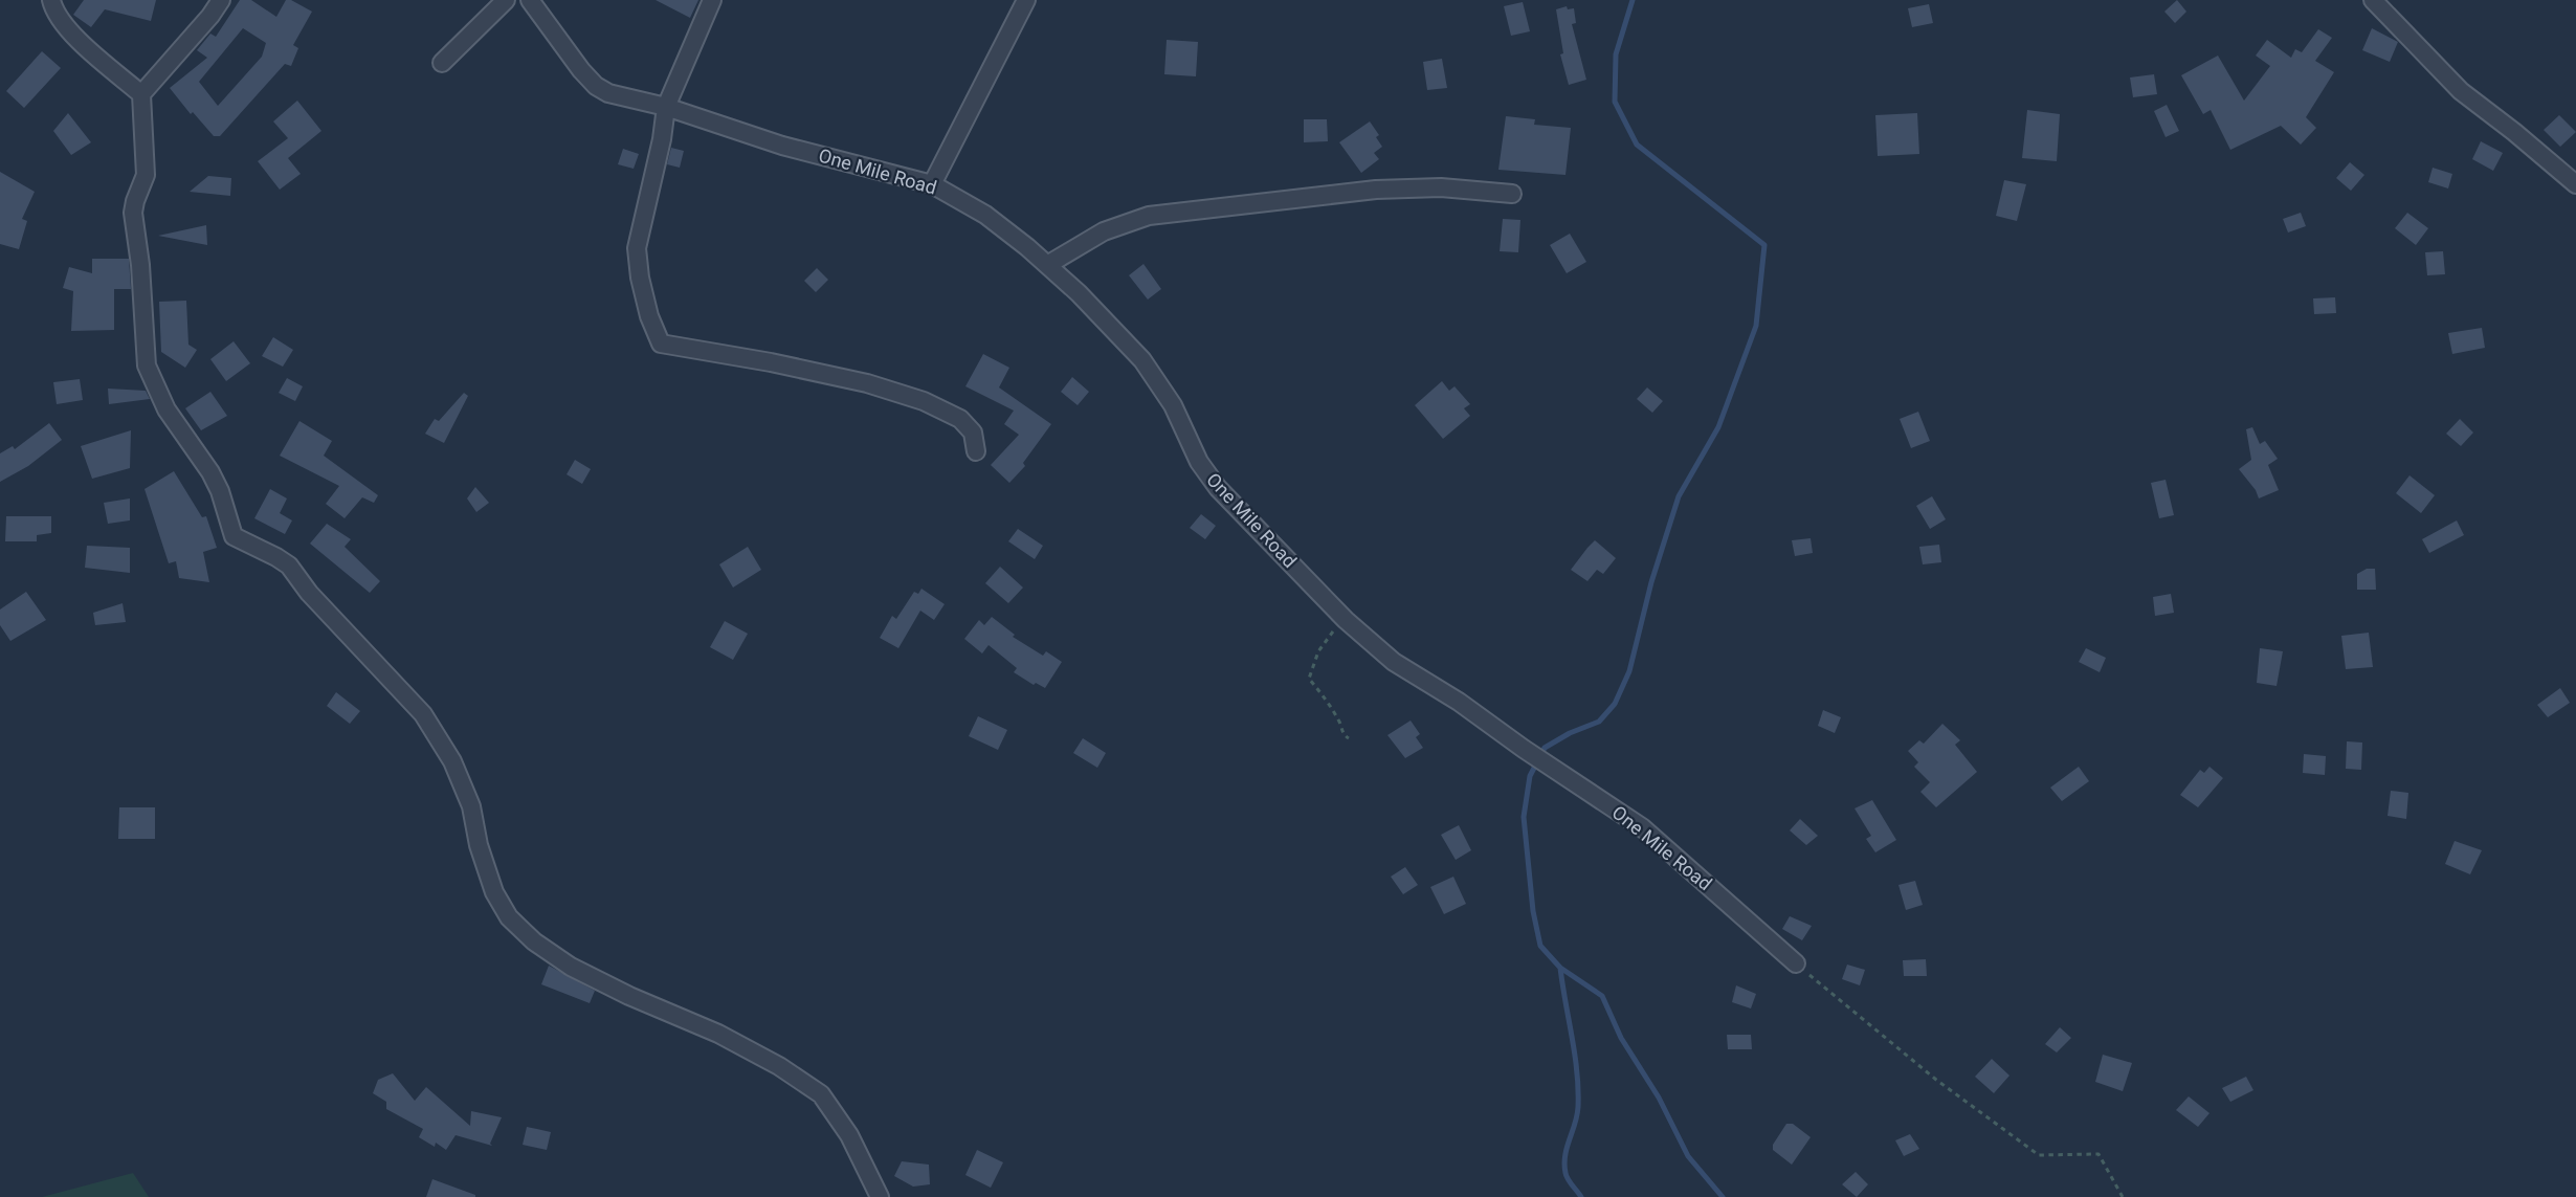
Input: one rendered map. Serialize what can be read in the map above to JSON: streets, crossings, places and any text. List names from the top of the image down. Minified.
{"streets":{"street":["One Mile Road"]}}
